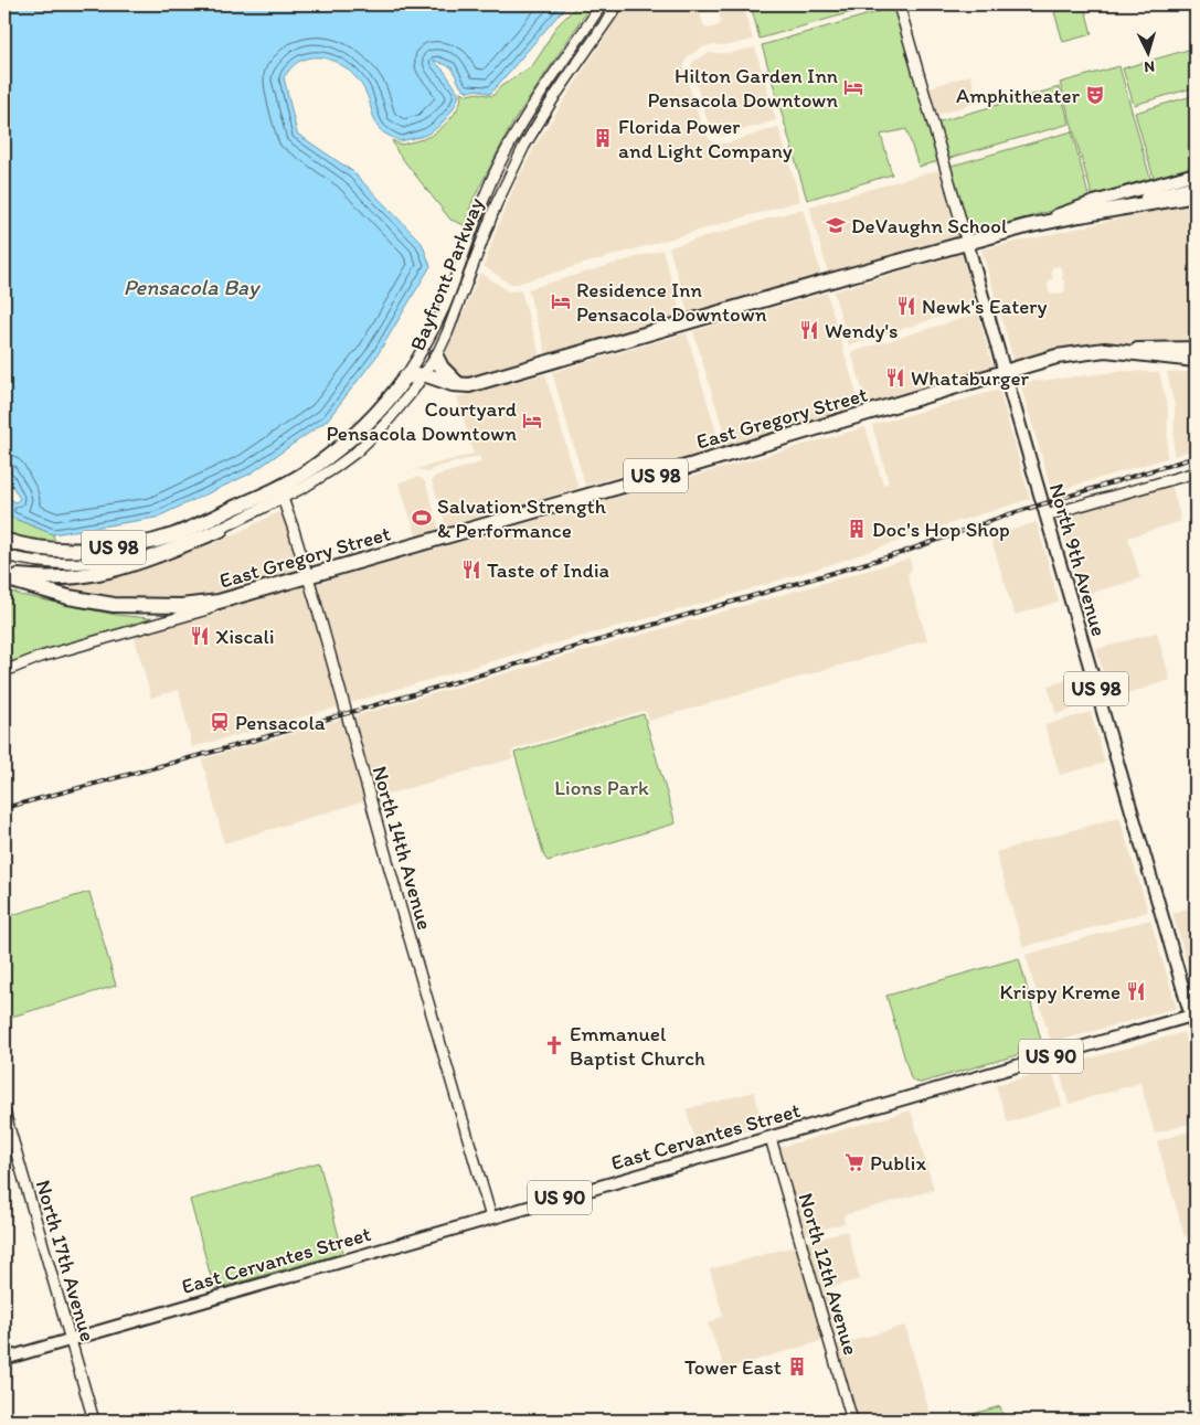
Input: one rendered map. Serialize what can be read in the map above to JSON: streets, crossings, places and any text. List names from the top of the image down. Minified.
{"streets":{"highway":["Bayfront Parkway","East Gregory Street","US 98"],"main road":["North 9th Avenue","US 90","East Cervantes Street"],"street":["North 14th Avenue","North 17th Avenue","North 12th Avenue"]},"crossings":[["Bayfront Parkway","US 98"],["Bayfront Parkway","North 14th Avenue"],["East Gregory Street","US 98"],["East Gregory Street","North 9th Avenue"],["East Gregory Street","North 14th Avenue"],["North 9th Avenue","East Cervantes Street"],["North 14th Avenue","East Cervantes Street"],["East Cervantes Street","North 17th Avenue"],["East Cervantes Street","North 12th Avenue"]],"water":["Pensacola Bay"],"parks":["Lions Park"],"places":{"hotel":["Hilton Garden Inn Pensacola Downtown","Residence Inn Pensacola Downtown","Courtyard Pensacola Downtown"],"theatre":["Amphitheater"],"building":["Florida Power and Light Company","Doc's Hop Shop","Tower East"],"school or university":["DeVaughn School"],"restaurant":["Newk's Eatery","Wendy's","Whataburger","Taste of India","Xiscali","Krispy Kreme"],"sports":["Salvation Strength & Performance"],"station":["Pensacola"],"church":["Emmanuel Baptist Church"],"supermarket":["Publix"]},"north":"bottom"}
